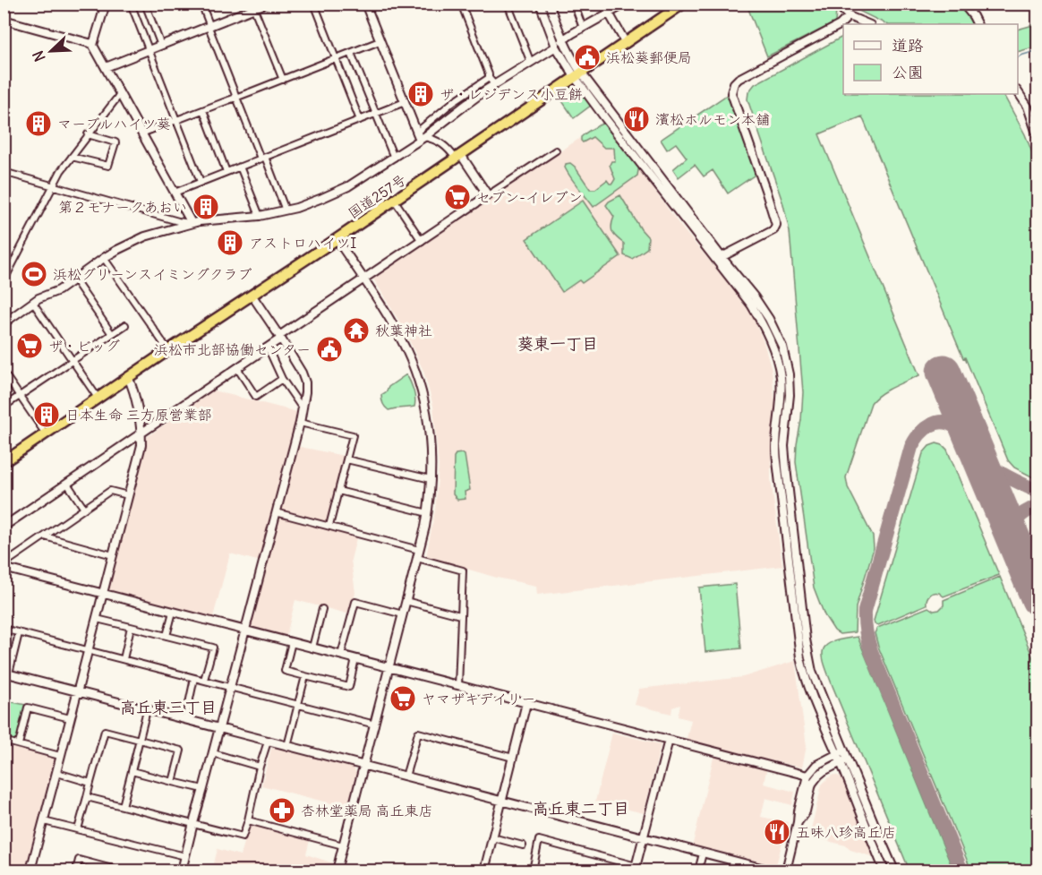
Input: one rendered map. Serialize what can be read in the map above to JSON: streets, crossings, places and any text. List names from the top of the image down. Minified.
{"streets":{"highway":["国道257号"]},"districts":["葵東一丁目","高丘東三丁目","高丘東二丁目"],"places":{"public building":["浜松葵郵便局","浜松市北部協働センター"],"building":["ザ・レジデンス小豆餅","マーブルハイツ葵","第２モナークあおい","アストロハイツI","日本生命 三方原営業部"],"restaurant":["濱松ホルモン本舗","五味八珍高丘店"],"supermarket":["セブン-イレブン","ザ・ビッグ","ヤマザキデイリー"],"sports":["浜松グリーンスイミングクラブ"],"temple":["秋葉神社"],"pharmacy":["杏林堂薬局 高丘東店"]},"legend":["道路","公園"],"north":"bottom left"}
